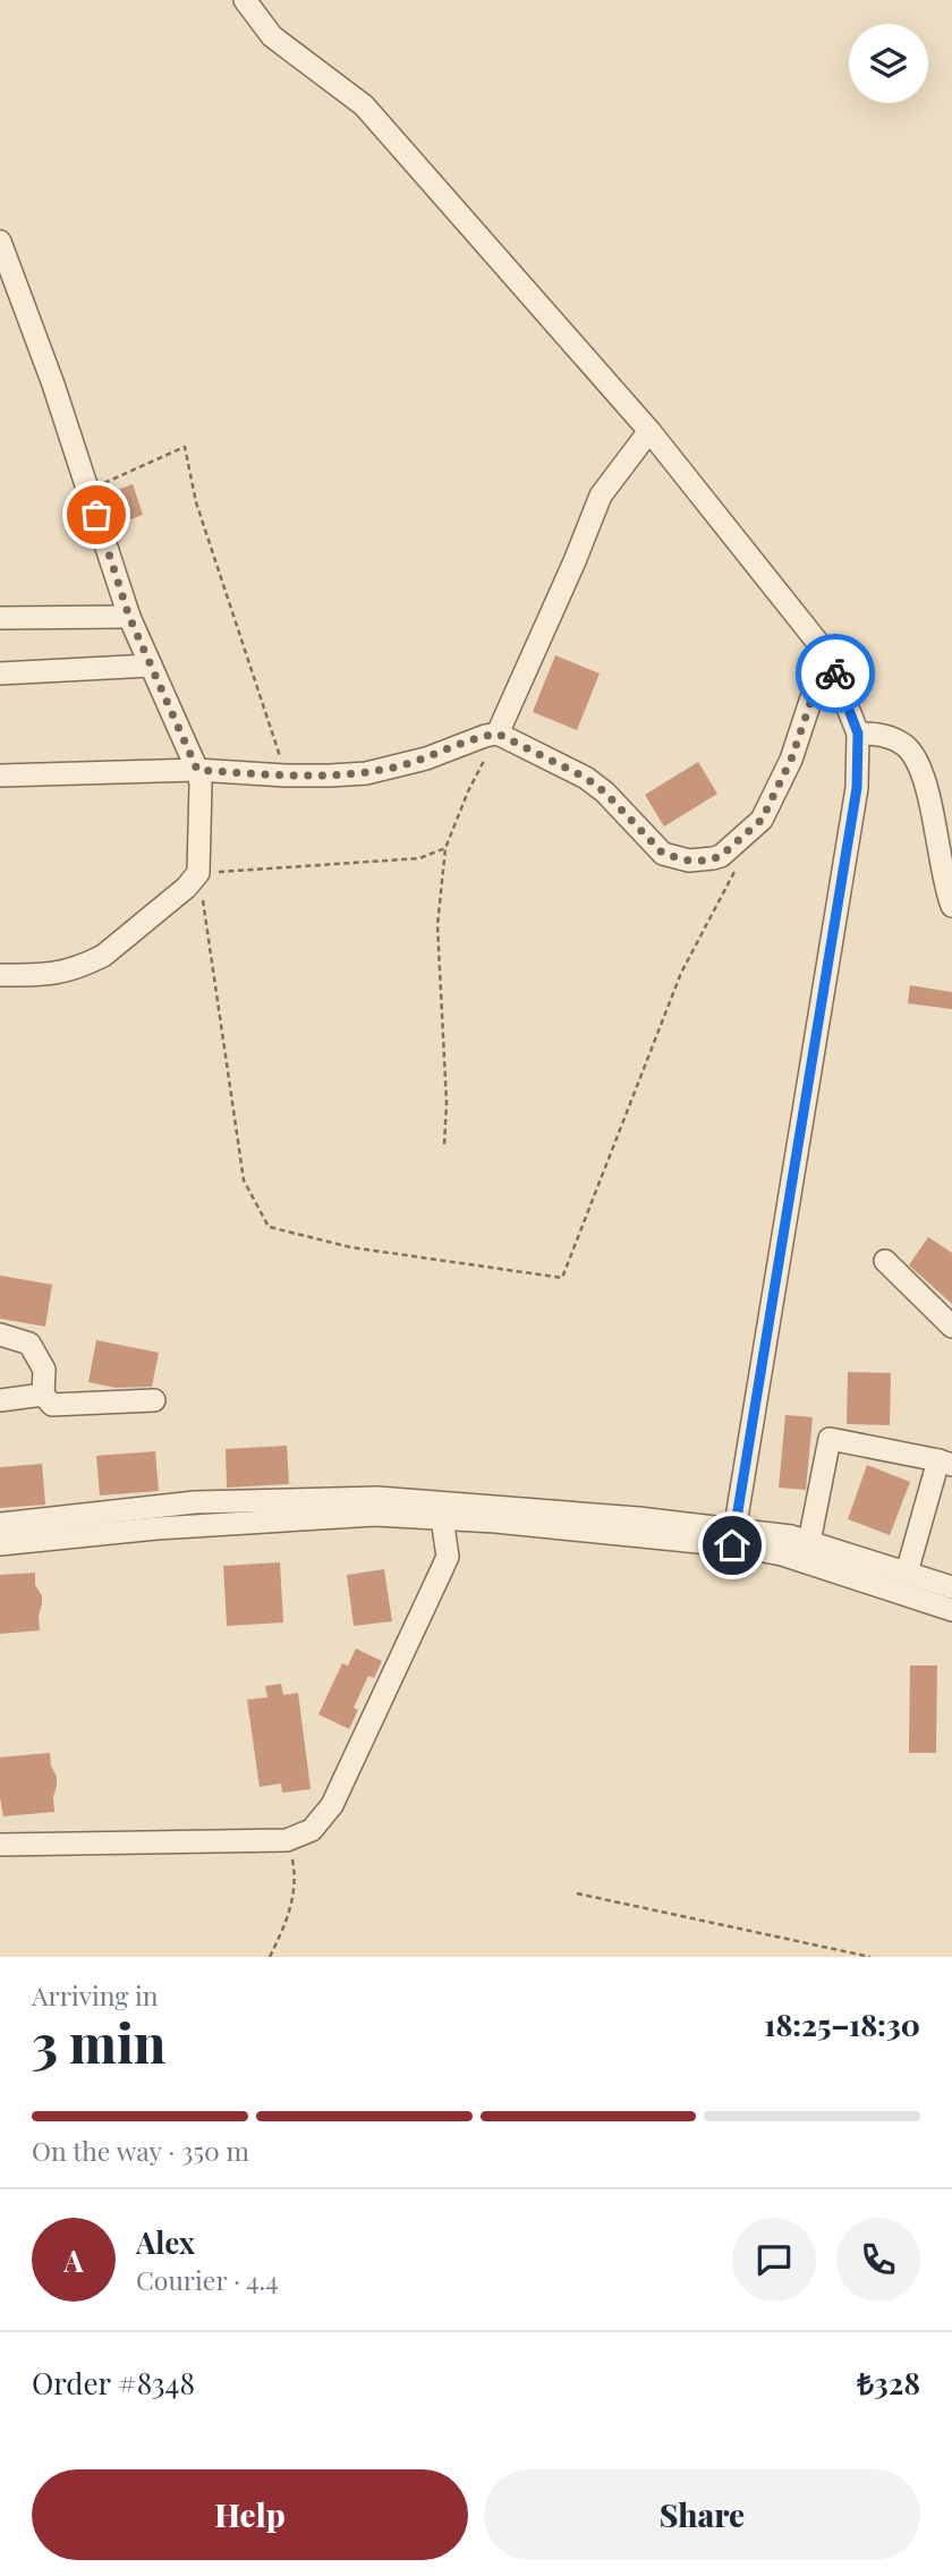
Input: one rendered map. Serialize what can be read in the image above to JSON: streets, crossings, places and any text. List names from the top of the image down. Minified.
{"page":{"heading":["3 min","Arriving in","18:25–18:30"],"panel":["Alex","Courier · 4.4","Order #8348","₺328"],"bar":"On the way · 350 m","round":"A","buttons":["Help","Share"]}}
